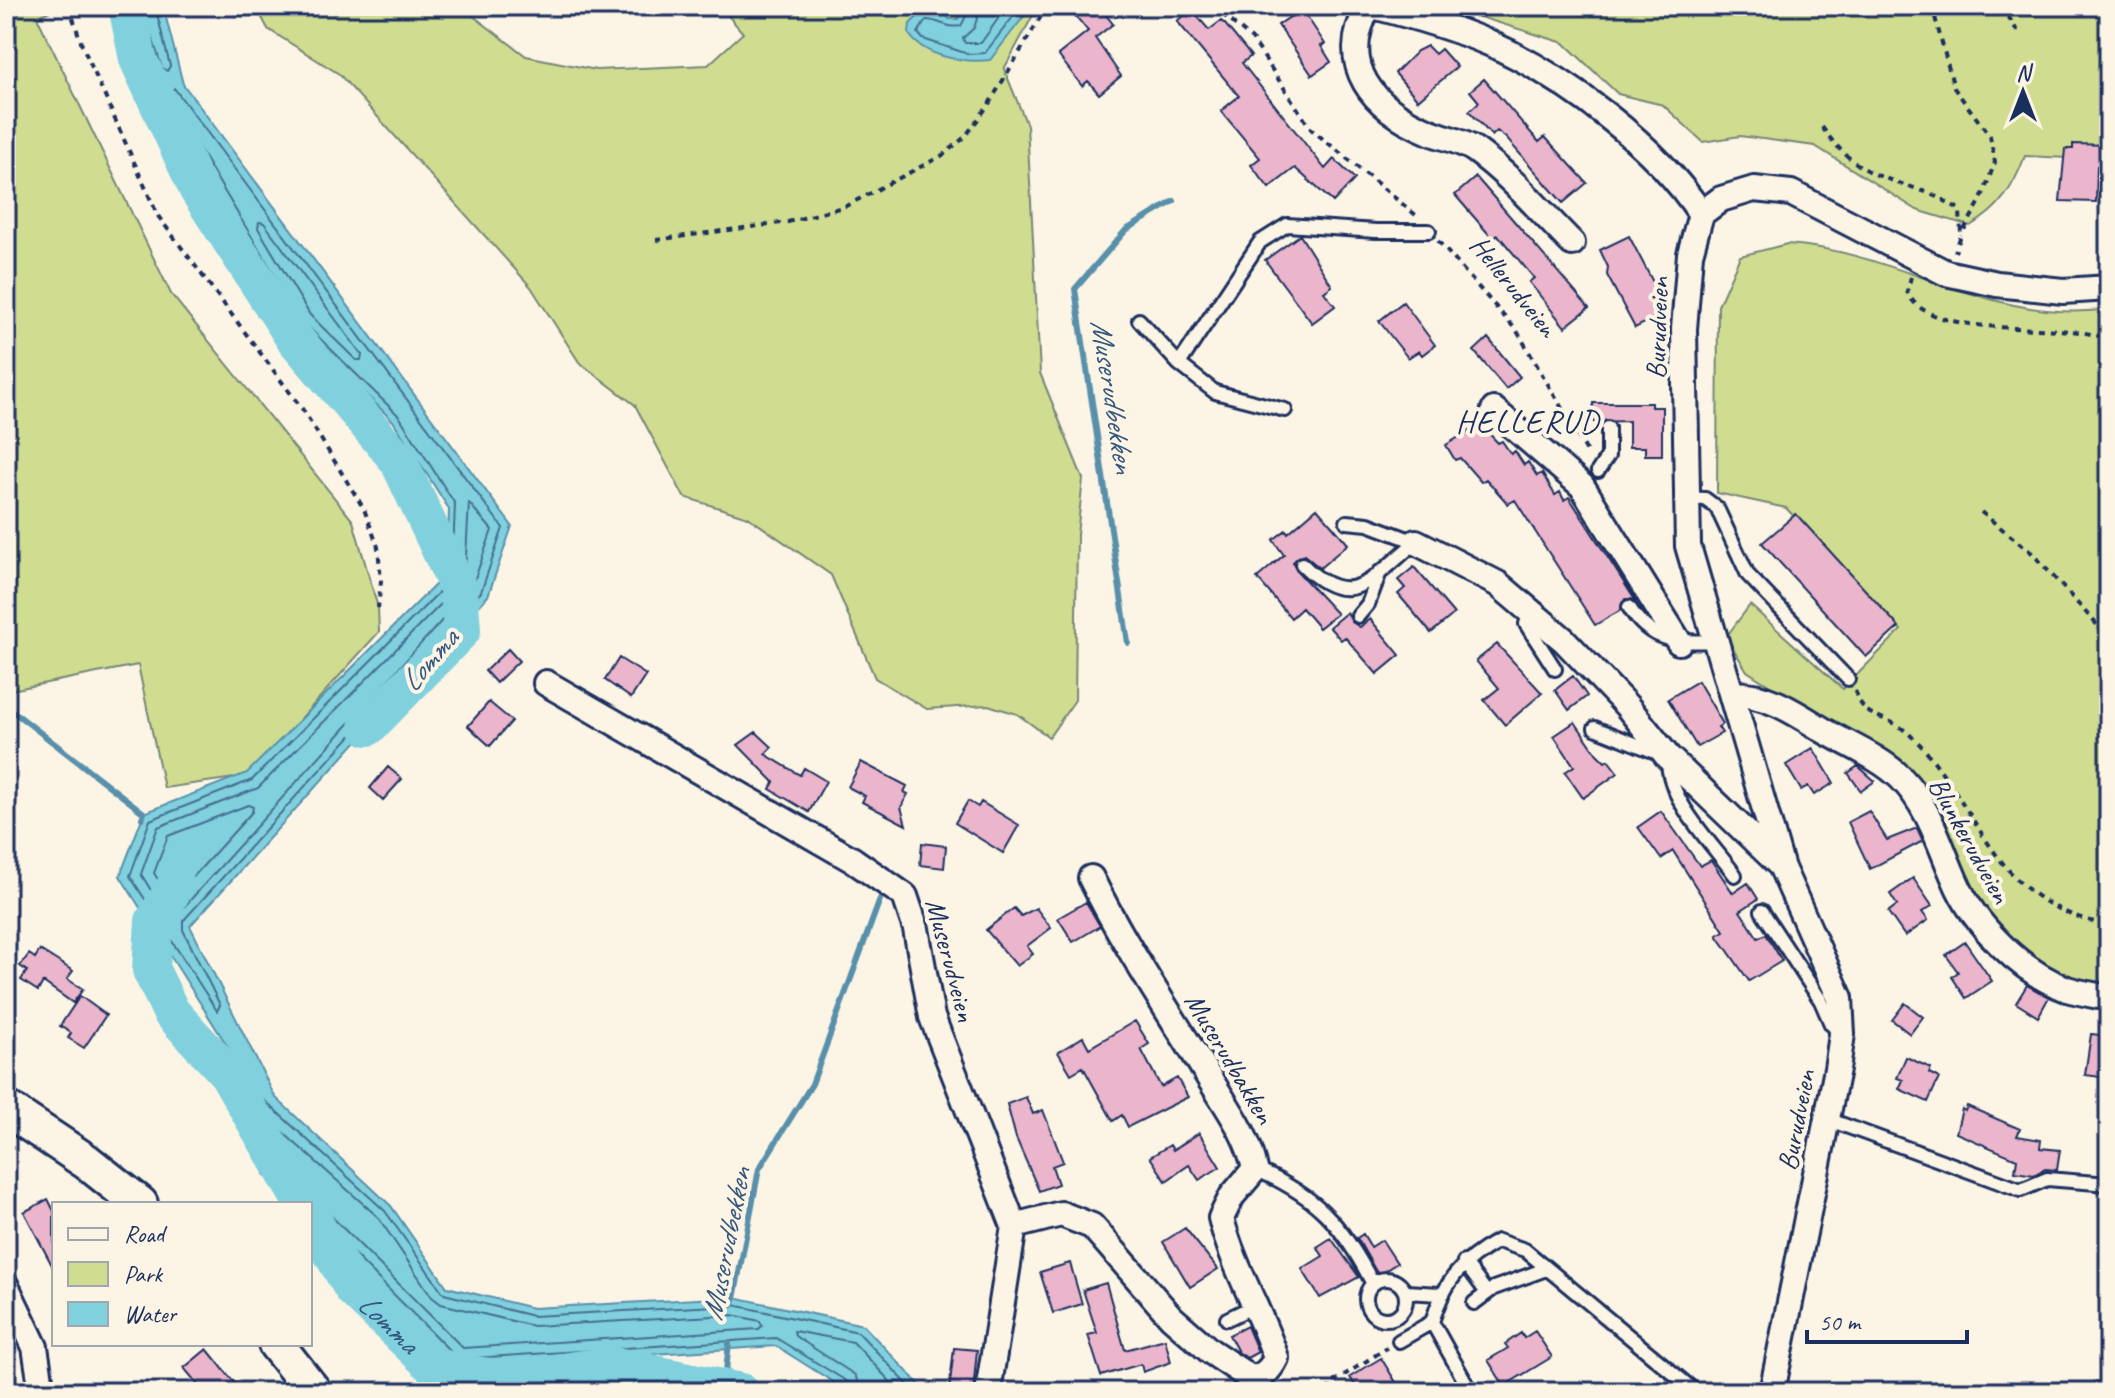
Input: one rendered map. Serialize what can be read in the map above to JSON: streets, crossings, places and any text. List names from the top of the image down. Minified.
{"streets":{"street":["Burudveien","Blunkerudveien","Muserudveien","Muserudbakken"],"path":["Hellerudveien"]},"crossings":[["Burudveien","Blunkerudveien"],["Muserudveien","Muserudbakken"]],"districts":["HELLERUD"],"water":["Muserudbekken","Lomma"],"legend":["Road","Park","Water"],"scale_bar":"50 m","north":"top"}
